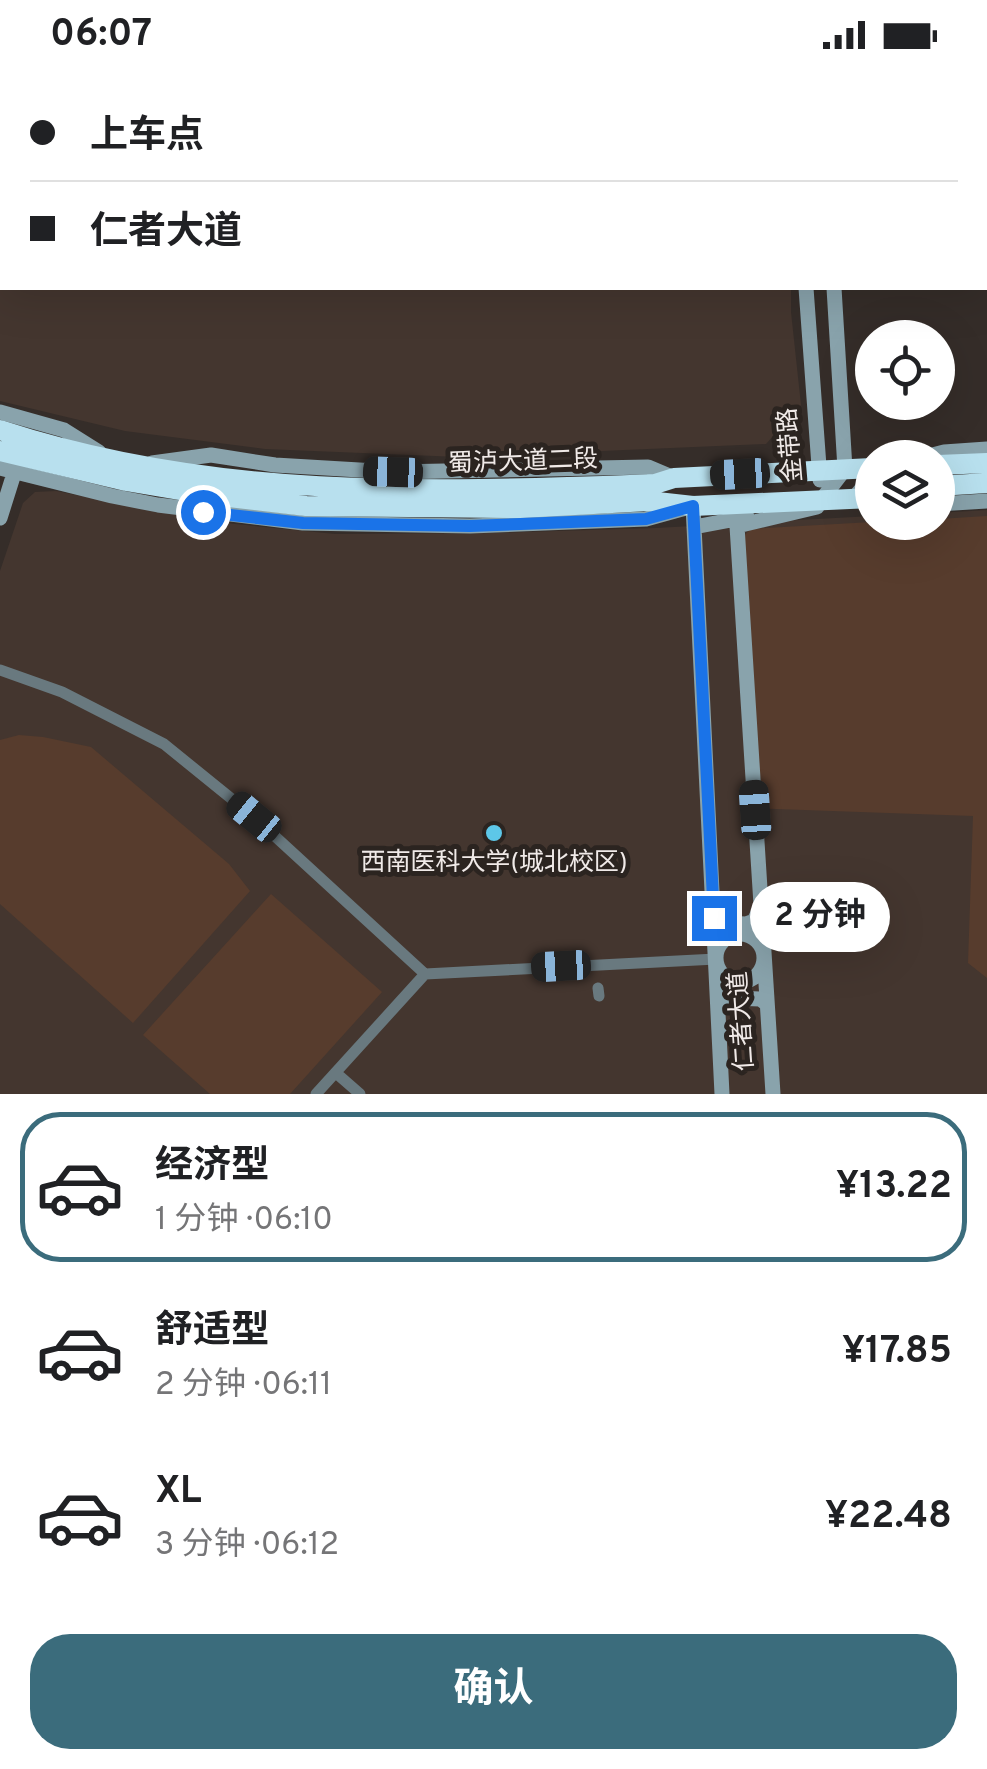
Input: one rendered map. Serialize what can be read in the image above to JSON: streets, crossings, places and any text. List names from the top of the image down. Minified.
{"streets":{"highway":["蜀泸大道二段"],"street":["金带路","仁者大道"]},"crossings":[["金带路","蜀泸大道二段"],["蜀泸大道二段","仁者大道"]],"places":["西南医科大学(城北校区)"],"page":{"status":"06:07","banner":["上车点","仁者大道"],"bubble":"2 分钟","list":[{"name":"经济型","note":"1 分钟 · 06:10","value":"¥13.22"},{"name":"舒适型","note":"2 分钟 · 06:11","value":"¥17.85"},{"name":"XL","note":"3 分钟 · 06:12","value":"¥22.48"}],"buttons":"确认"}}
